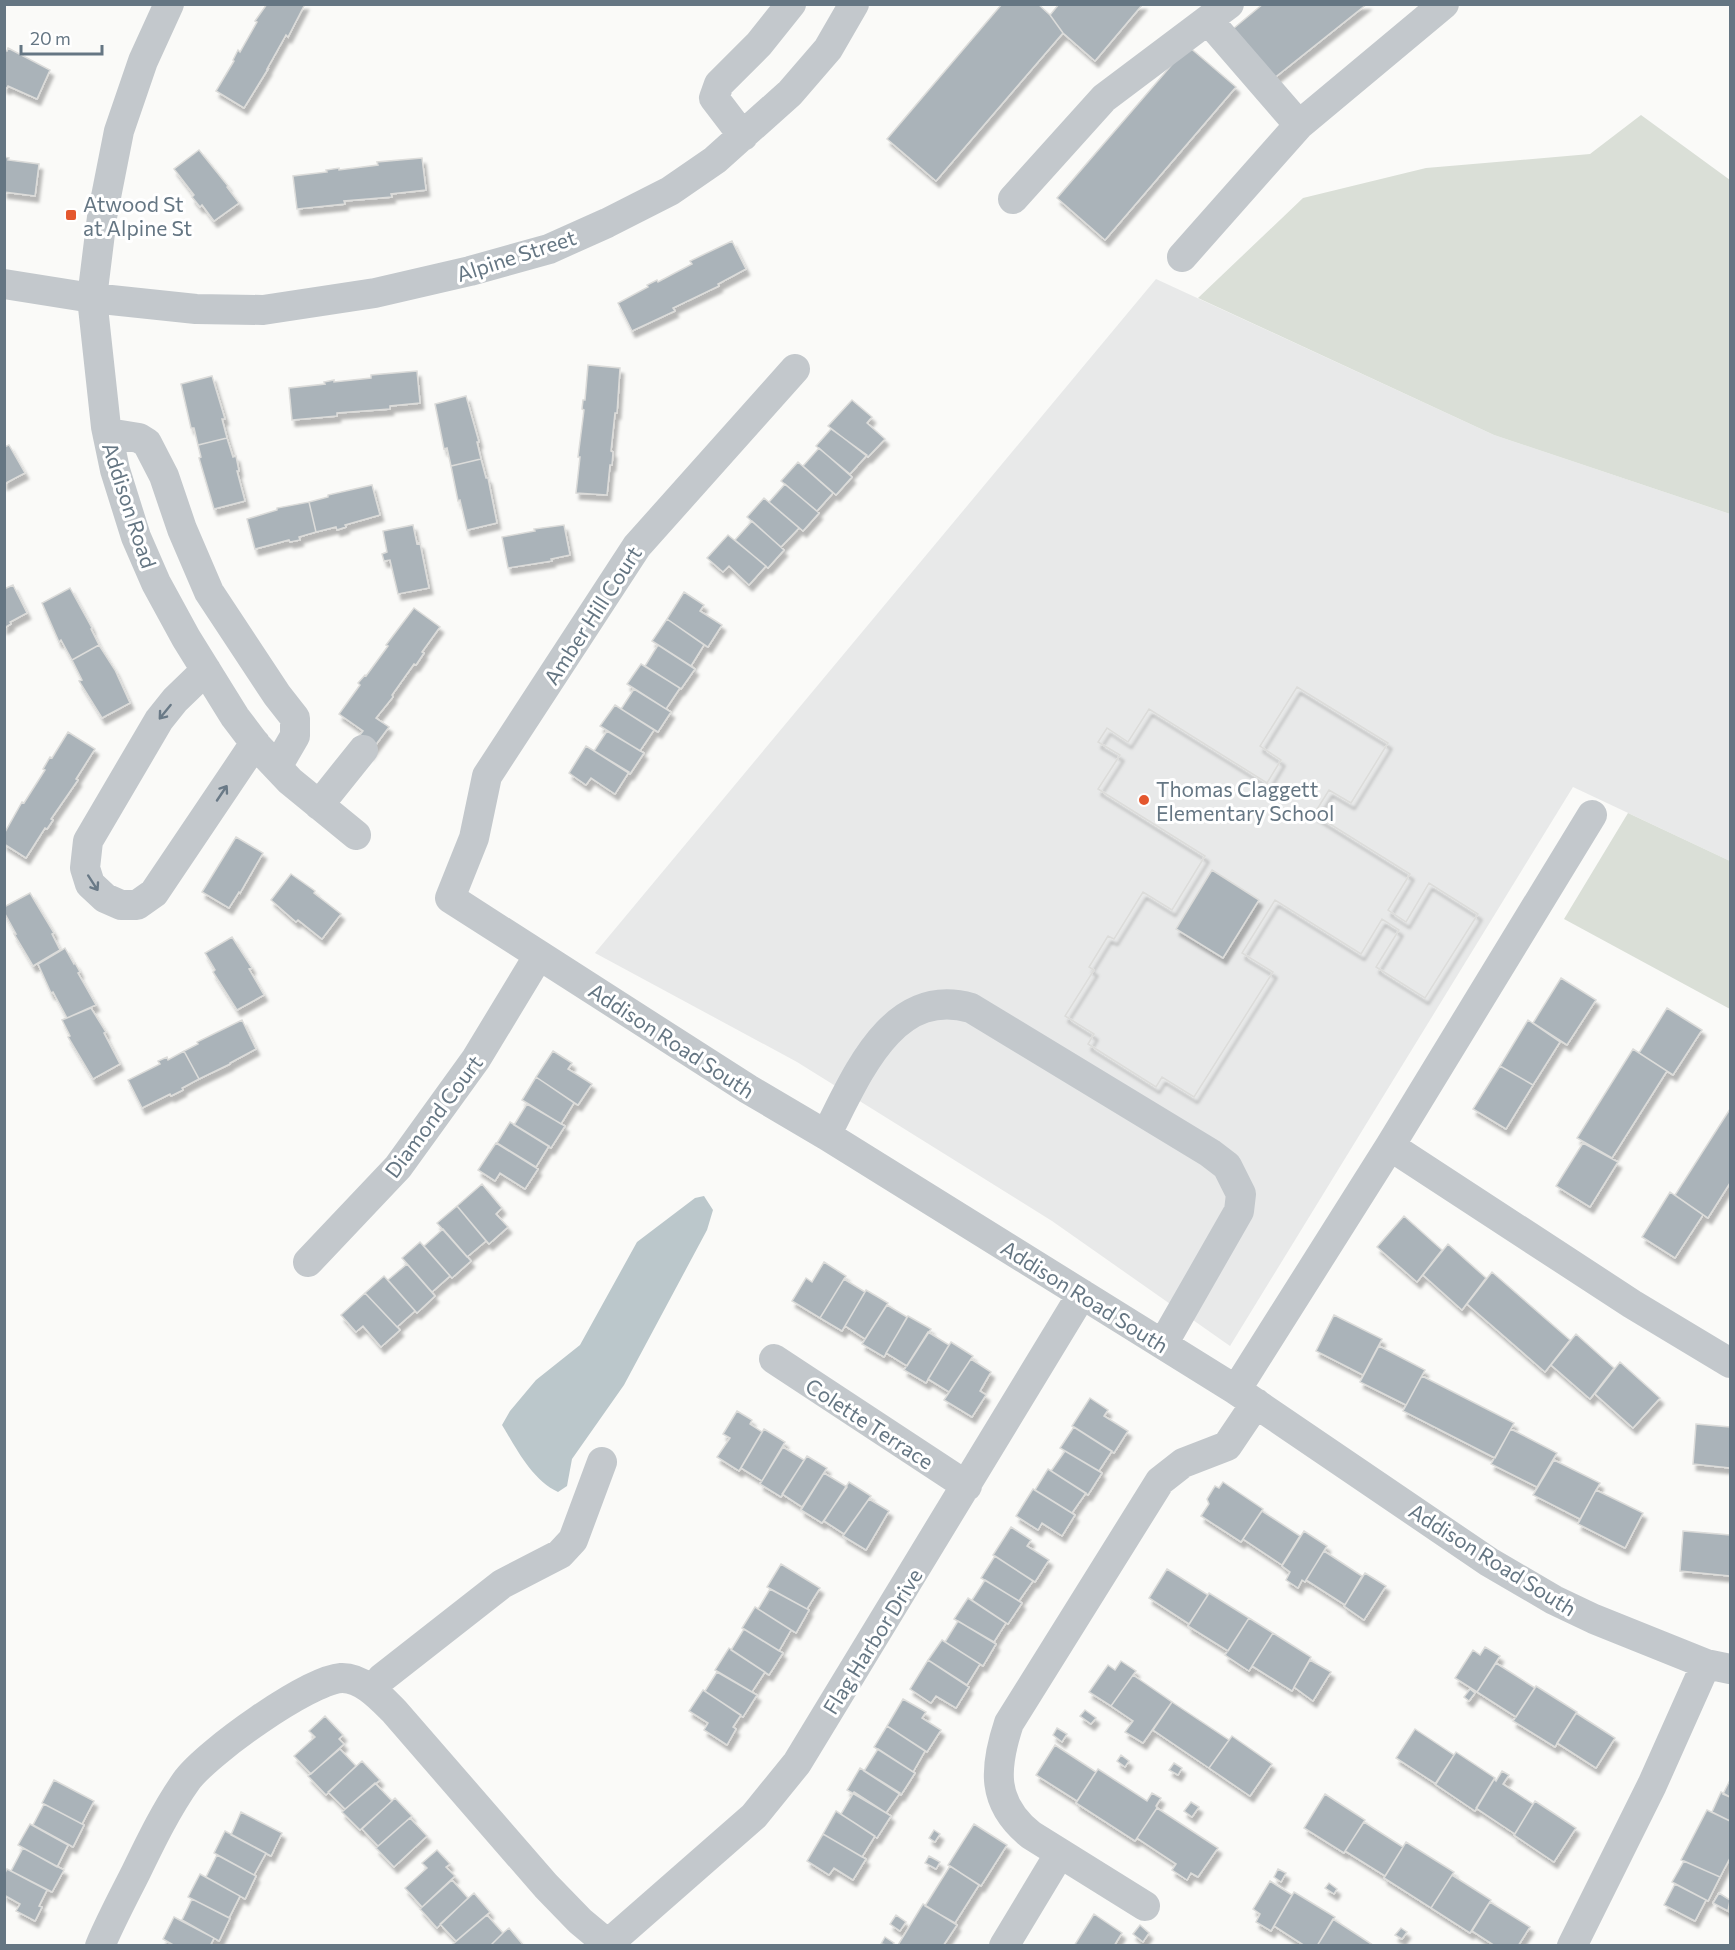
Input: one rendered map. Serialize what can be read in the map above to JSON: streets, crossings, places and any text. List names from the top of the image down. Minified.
{"streets":{"street":["Alpine Street","Addison Road","Amber Hill Court","Addison Road South","Diamond Court","Colette Terrace","Flag Harbor Drive"]},"crossings":[["Alpine Street","Addison Road"],["Amber Hill Court","Addison Road South"],["Addison Road South","Diamond Court"],["Addison Road South","Flag Harbor Drive"],["Colette Terrace","Flag Harbor Drive"]],"places":{"transit":["Atwood St at Alpine St"],"other":["Thomas Claggett Elementary School"]},"scale_bar":"20 m"}
